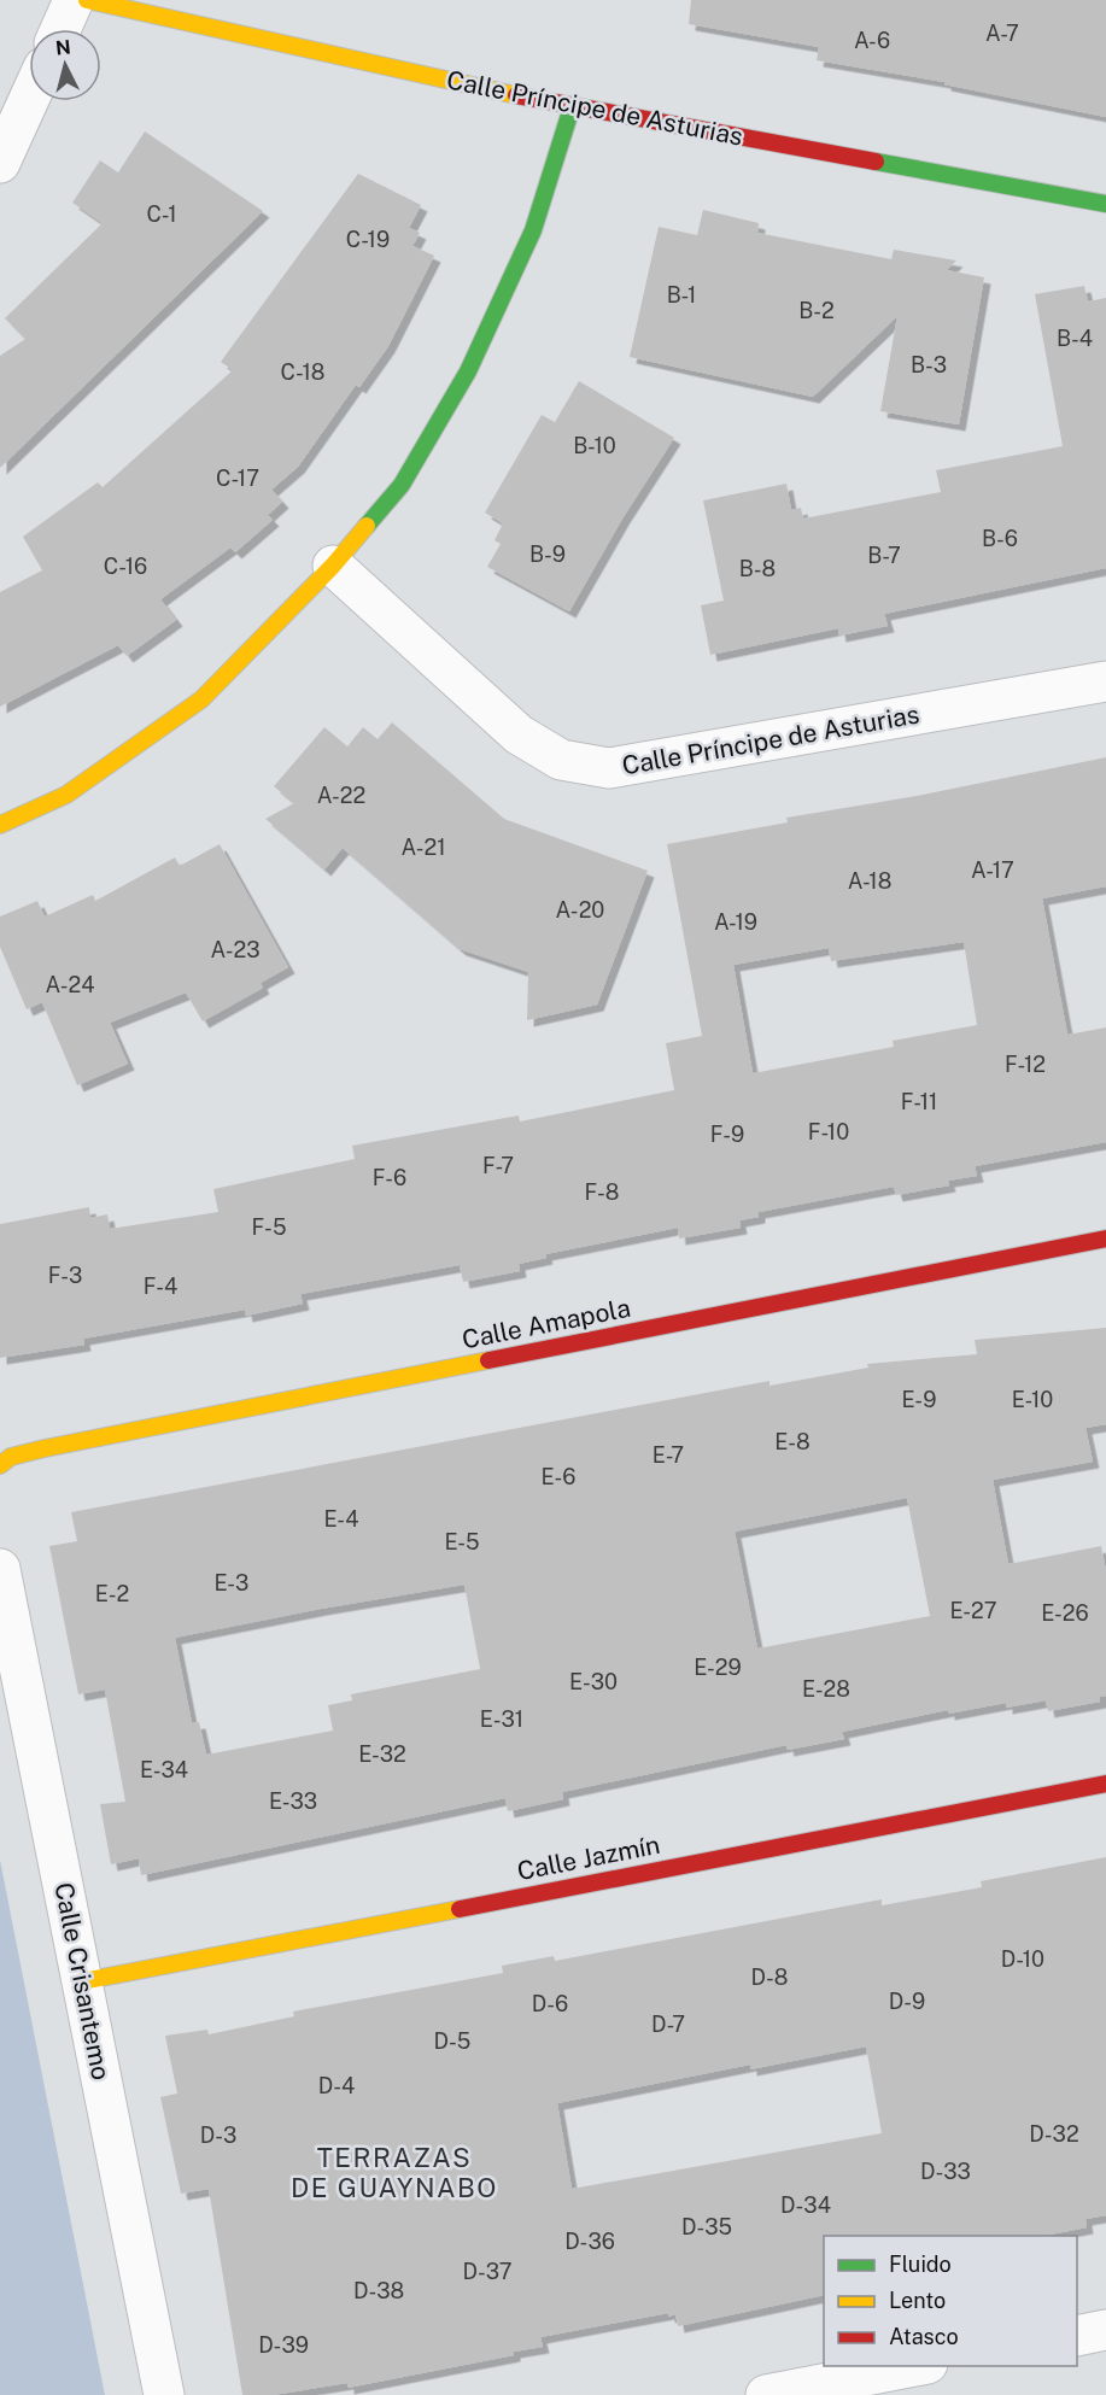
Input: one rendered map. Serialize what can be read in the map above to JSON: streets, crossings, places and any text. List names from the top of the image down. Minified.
{"streets":{"street":["Calle Príncipe de Asturias","Calle Amapola","Calle Jazmín","Calle Crisantemo"]},"crossings":[["Calle Jazmín","Calle Crisantemo"]],"districts":["TERRAZAS DE GUAYNABO"],"house_numbers":["A-7","A-6","C-1","C-19","B-1","B-2","B-4","B-3","C-18","B-10","C-17","B-6","B-9","B-7","C-16","B-8","A-22","A-21","A-17","A-18","A-20","A-19","A-23","A-24","F-12","F-11","F-10","F-9","F-7","F-6","F-8","F-5","F-3","F-4","E-9","E-10","E-8","E-7","E-6","E-4","E-5","E-3","E-2","E-27","E-26","E-29","E-30","E-28","E-31","E-32","E-34","E-33","D-10","D-8","D-9","D-6","D-7","D-5","D-4","D-32","D-3","D-33","D-34","D-35","D-36","D-37","D-38","D-39"],"legend":["Fluido","Lento","Atasco"],"north":"top"}
